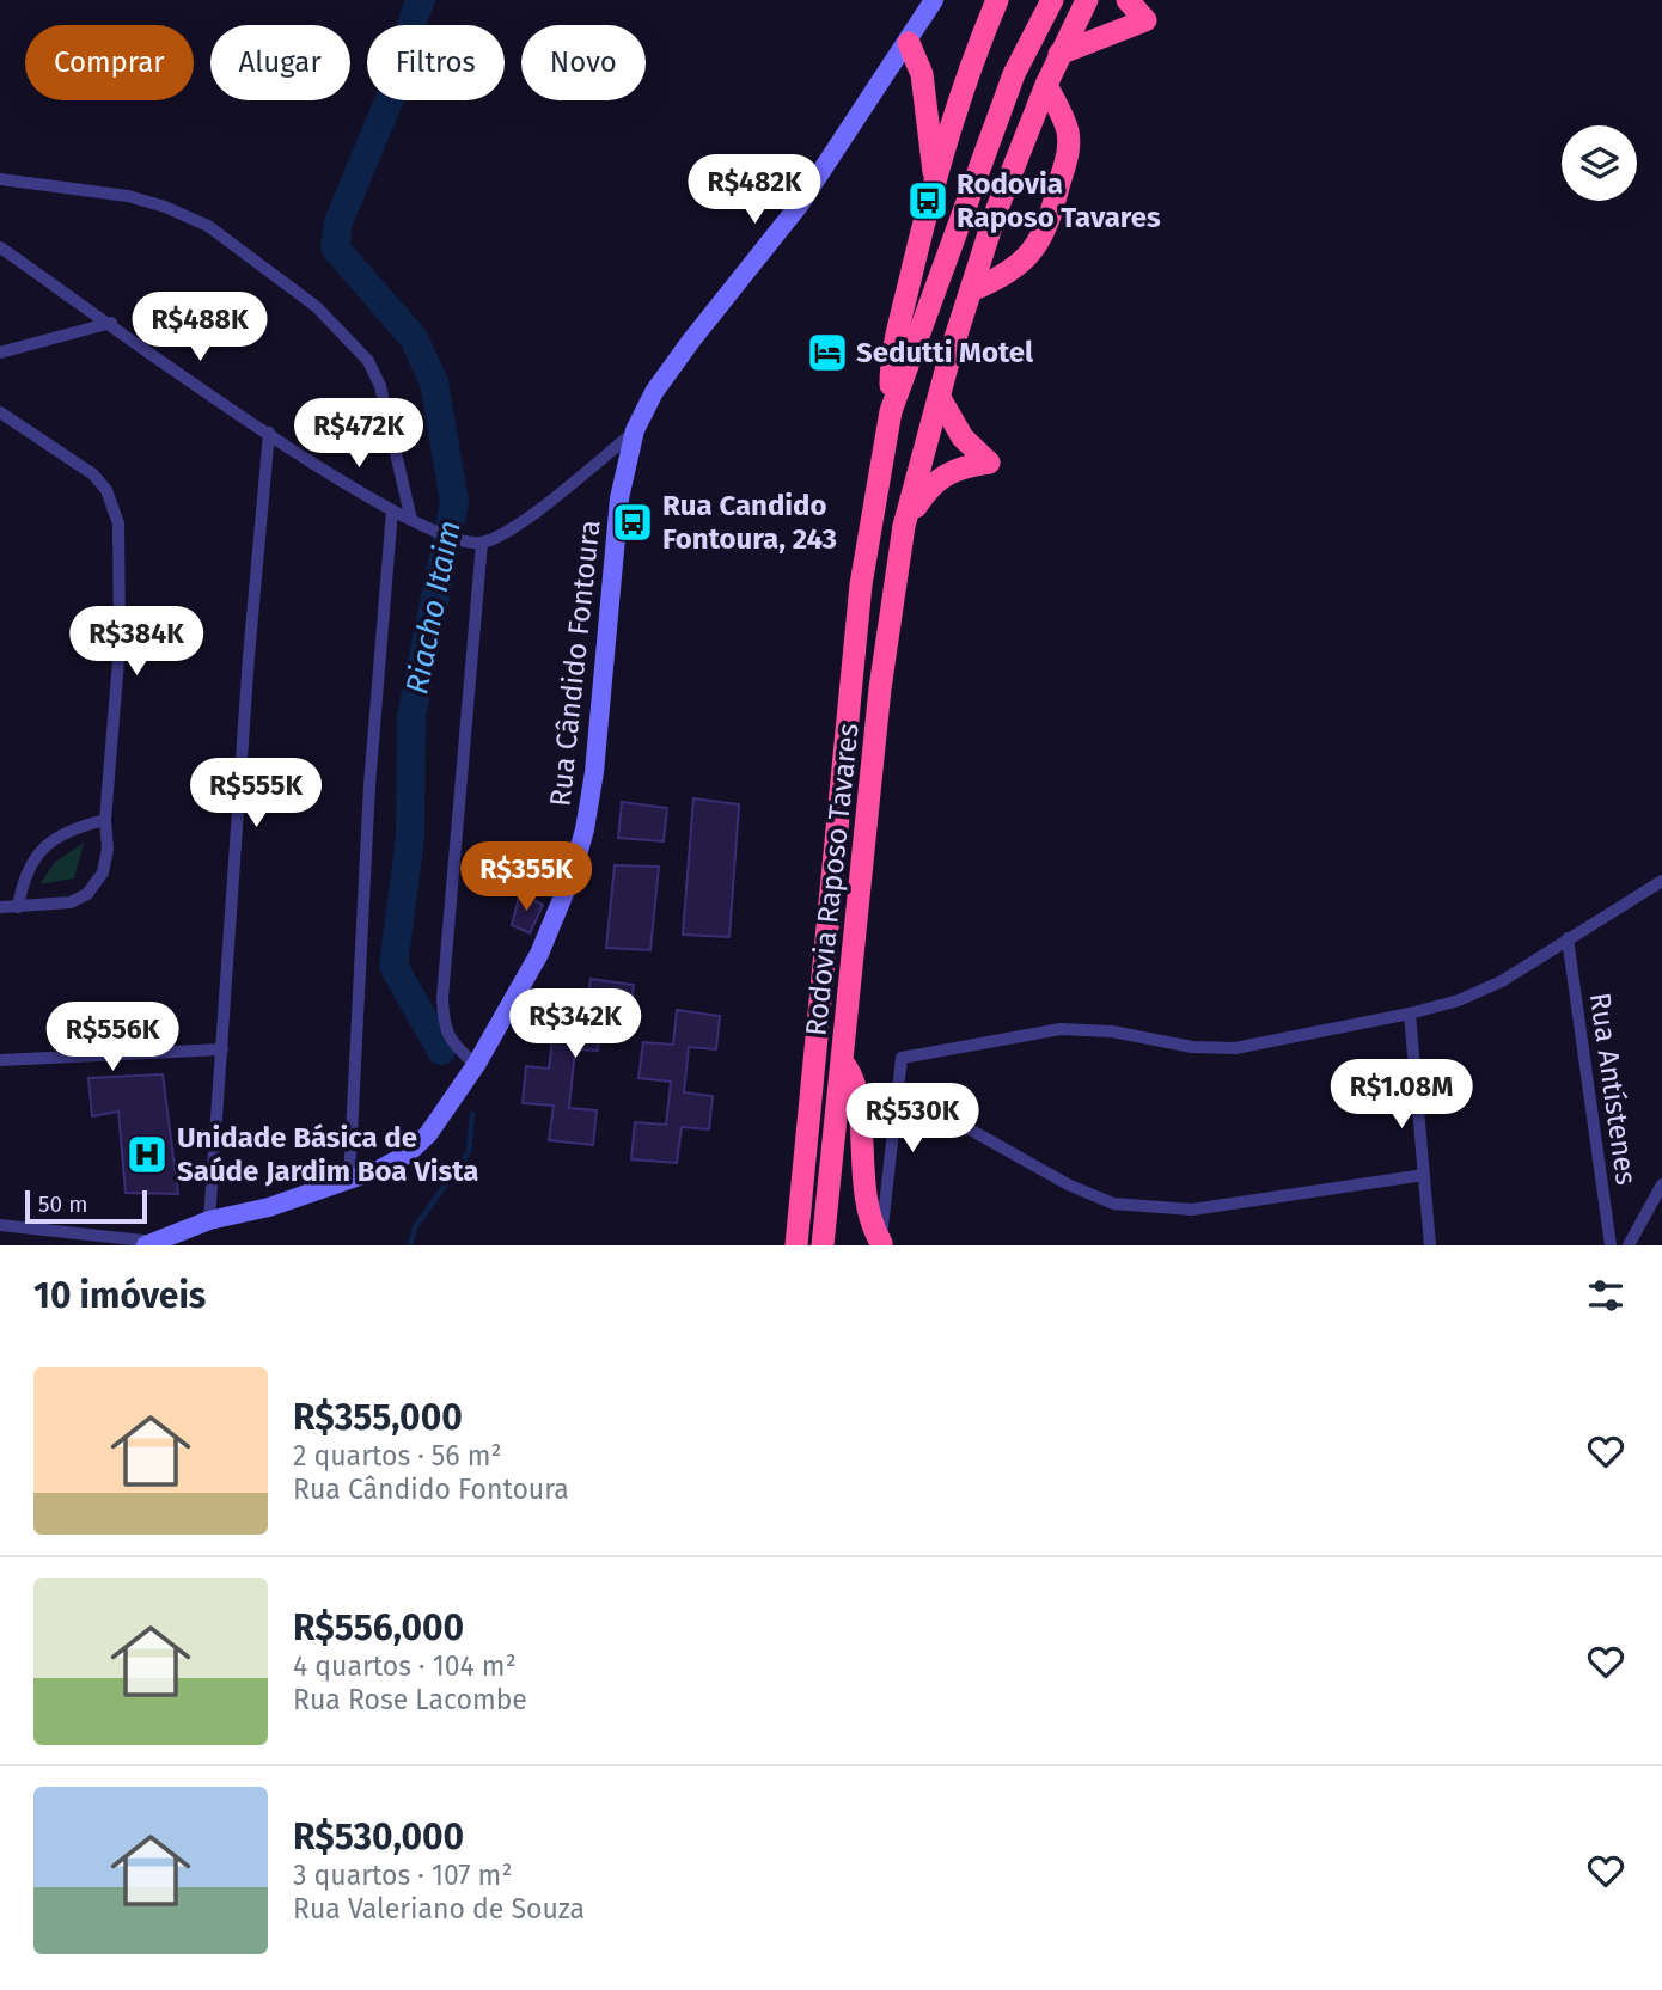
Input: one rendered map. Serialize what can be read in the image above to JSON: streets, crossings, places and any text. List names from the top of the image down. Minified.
{"streets":{"highway":["Rodovia Raposo Tavares"],"main road":["Rua Cândido Fontoura"],"street":["Rua Antístenes"]},"water":["Riacho Itaim"],"places":{"bus stop":["Rodovia Raposo Tavares","Rua Candido Fontoura, 243"],"hotel":["Sedutti Motel"],"hospital":["Unidade Básica de Saúde Jardim Boa Vista"]},"scale_bar":"50 m","page":{"chip":["Comprar","Alugar","Filtros","Novo"],"price":["R$482K","R$488K","R$472K","R$384K","R$555K","R$355K","R$342K","R$556K","R$1.08M","R$530K"],"scale":"50 m","heading":"10 imóveis","list":[{"name":"R$355,000","note":"2 quartos · 56 m² · Rua Cândido Fontoura"},{"name":"R$556,000","note":"4 quartos · 104 m² · Rua Rose Lacombe"},{"name":"R$530,000","note":"3 quartos · 107 m² · Rua Valeriano de Souza"}]}}
